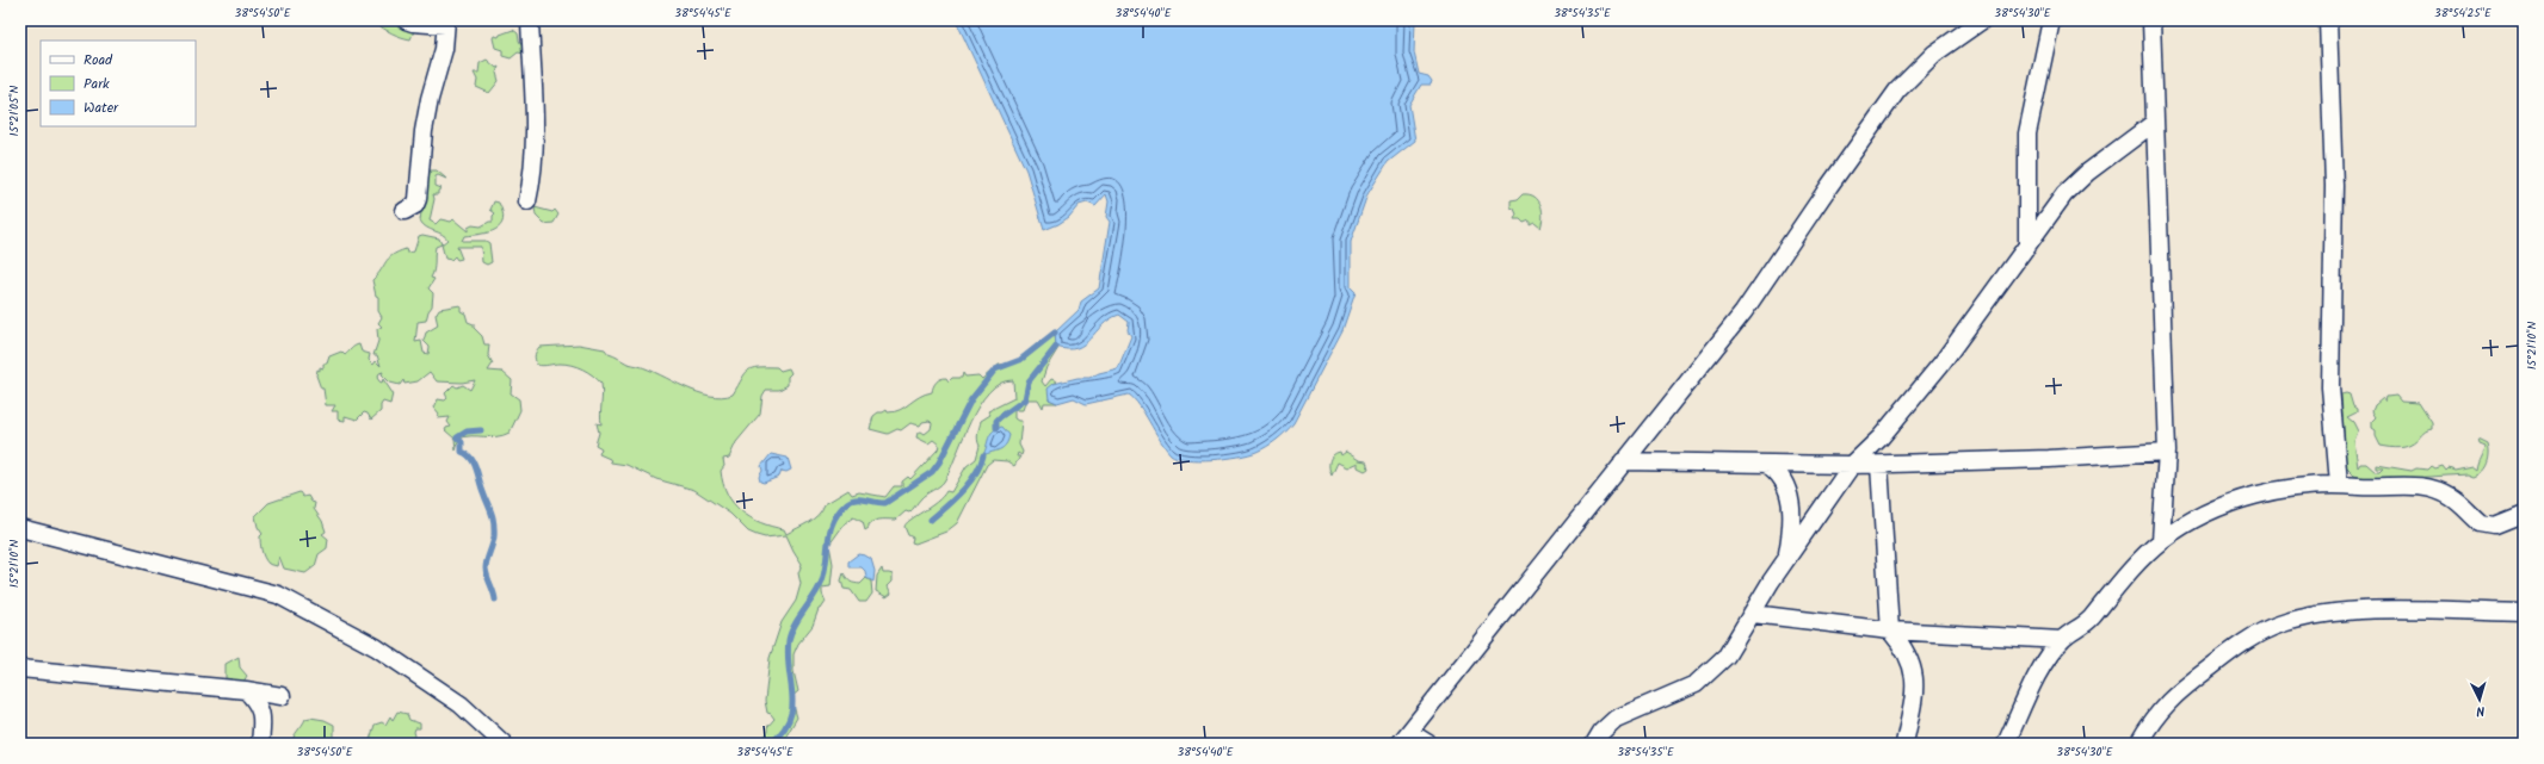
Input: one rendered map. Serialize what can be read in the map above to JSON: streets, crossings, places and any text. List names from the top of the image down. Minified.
{"legend":["Road","Park","Water"],"north":"bottom","coordinates":["38°54'50\"E","38°54'45\"E","38°54'40\"E","38°54'35\"E","38°54'30\"E","38°54'25\"E","15°21'05\"N","15°21'10\"N"]}
